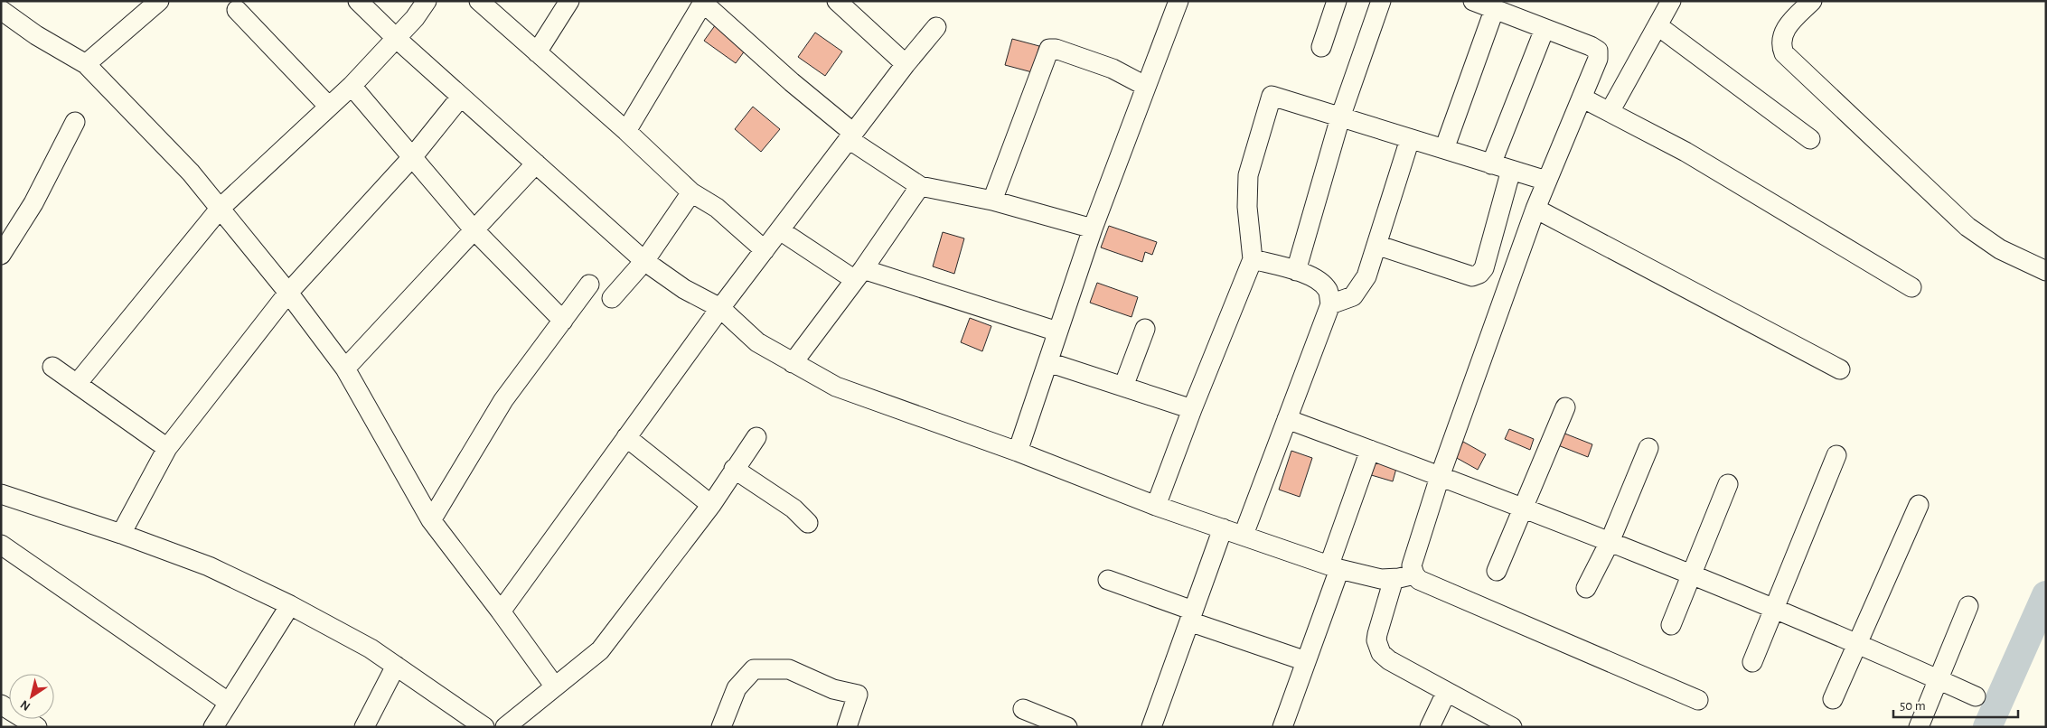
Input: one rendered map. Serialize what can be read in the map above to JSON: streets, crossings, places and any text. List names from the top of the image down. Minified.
{"scale_bar":"50 m","north":"bottom left"}
